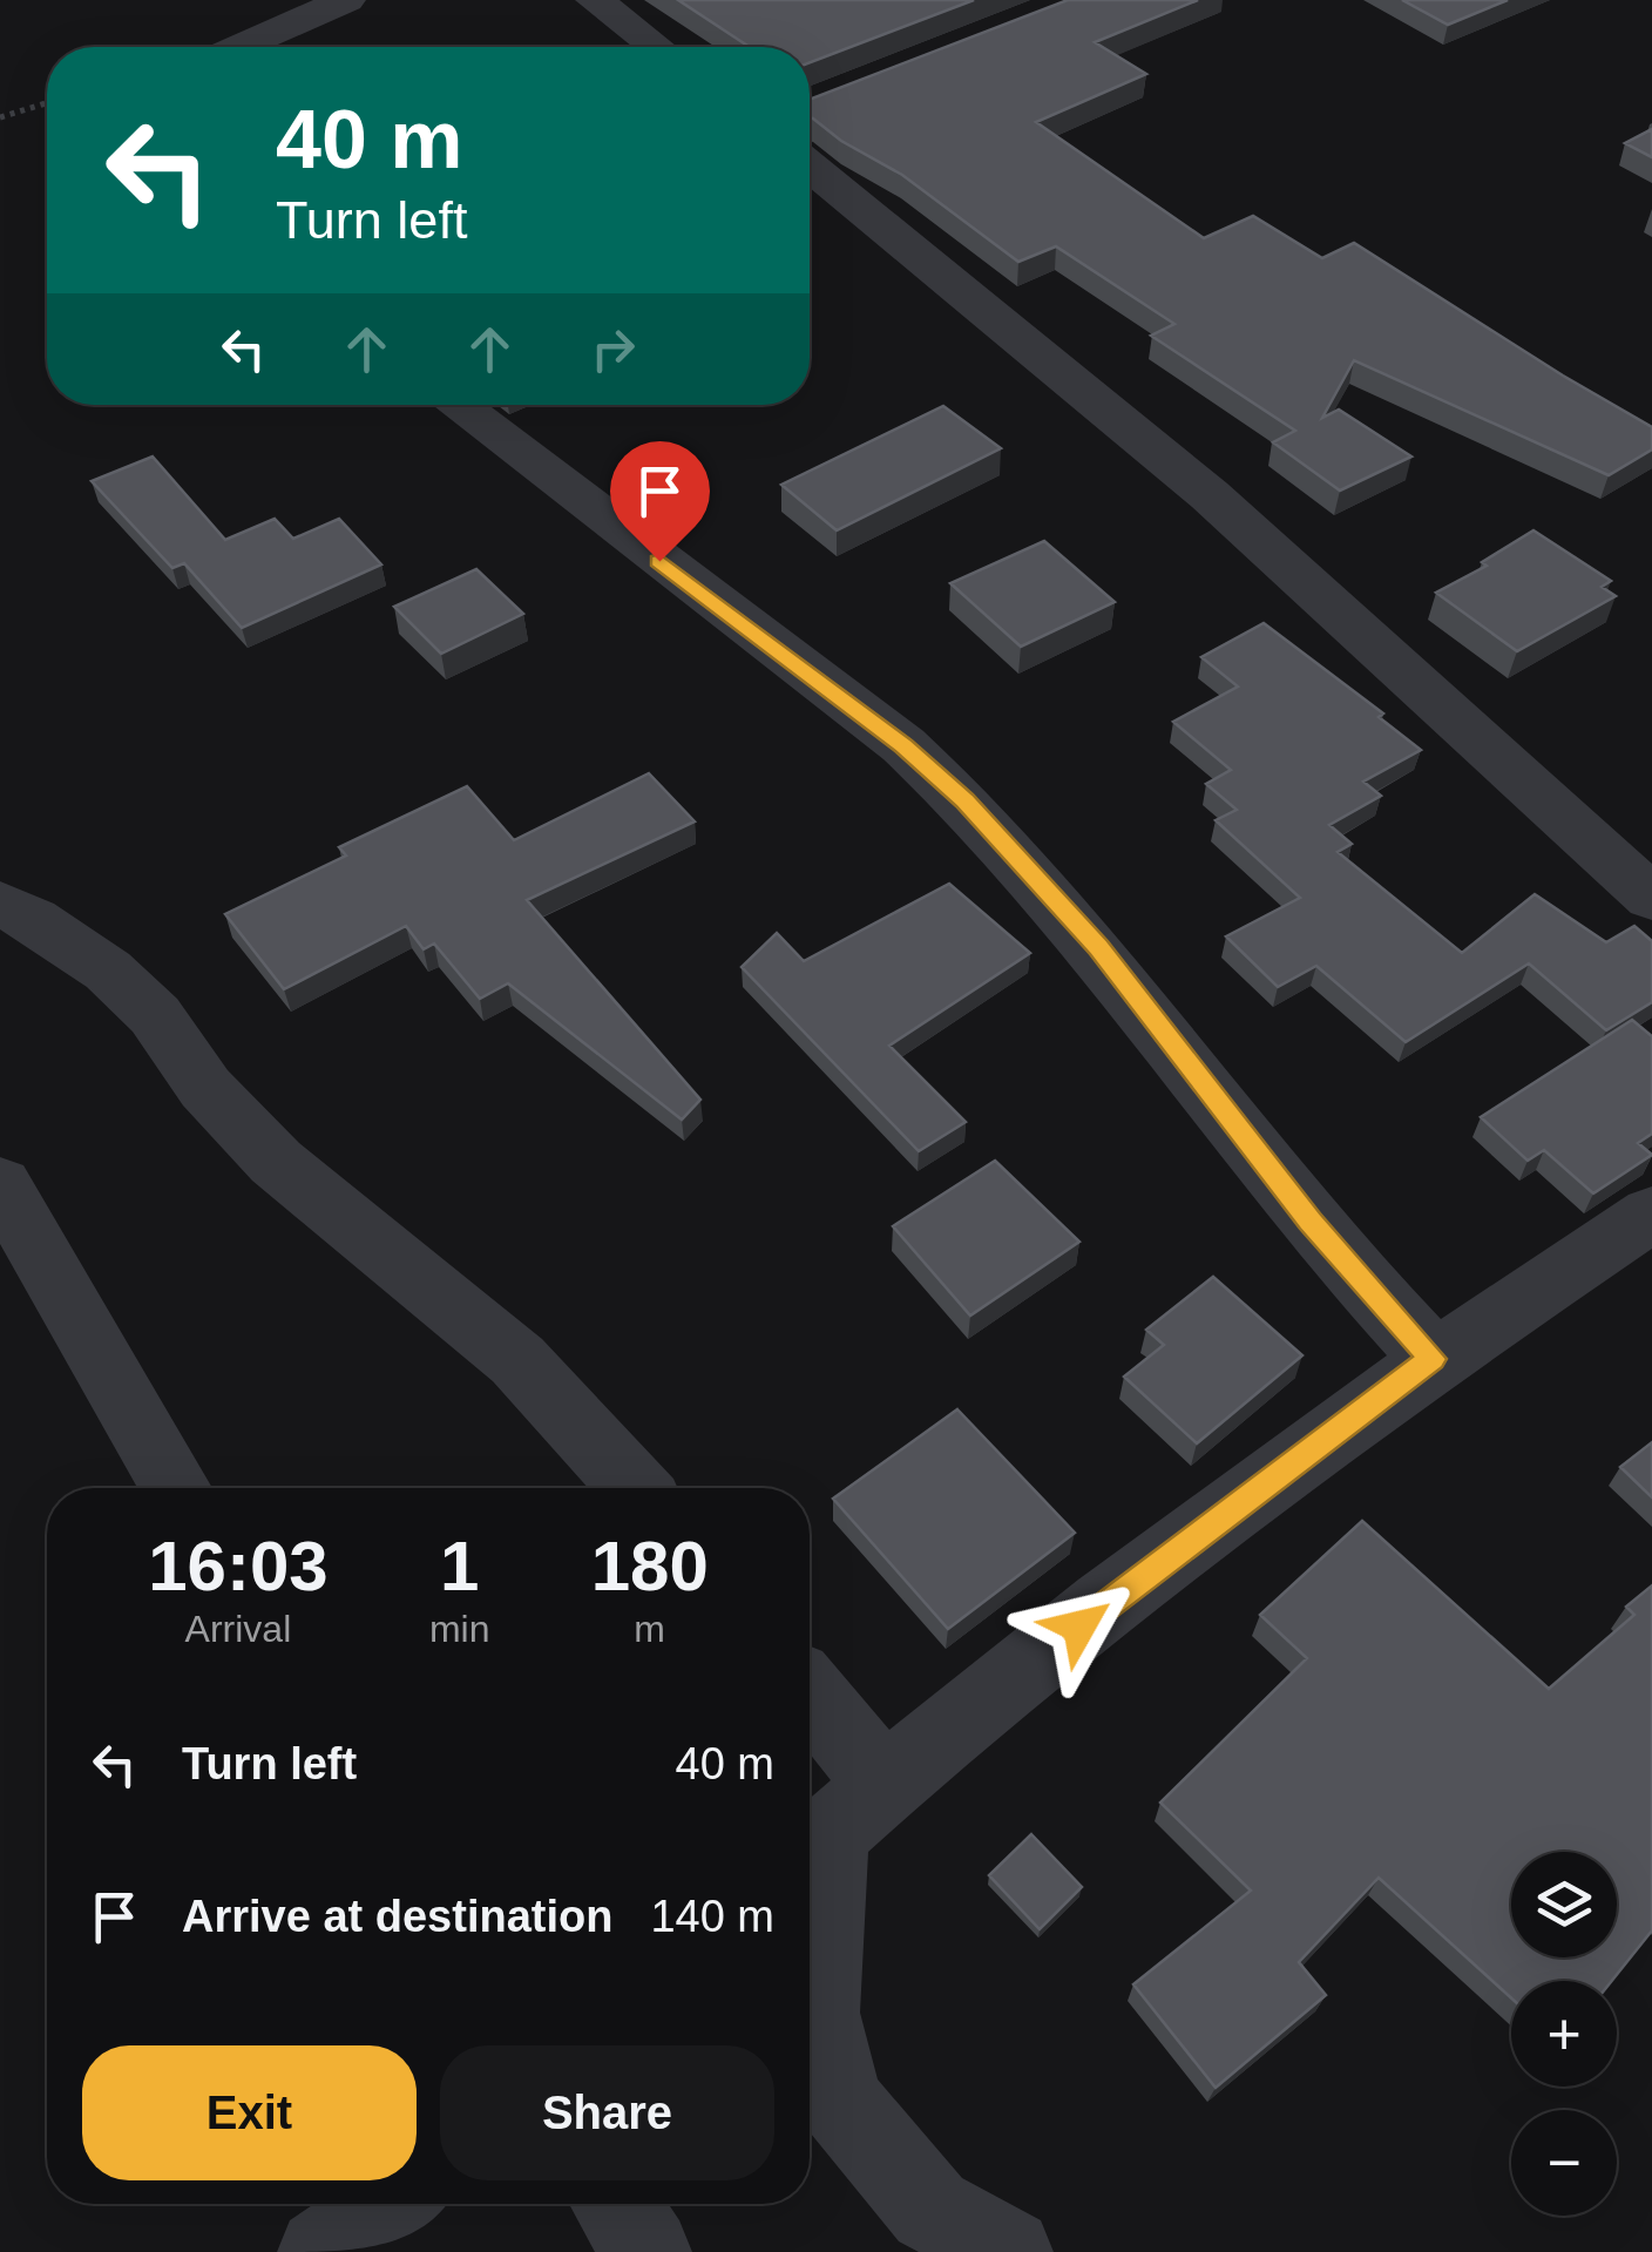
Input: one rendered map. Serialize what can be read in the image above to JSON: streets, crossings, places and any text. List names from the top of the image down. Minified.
{"page":{"turn":["40 m","Turn left"],"eta":["16:03","Arrival","1","min","180","m"],"list":[{"name":"Turn left","value":"40 m"},{"name":"Arrive at destination","value":"140 m"}],"map_buttons":["+","−"],"buttons":["Exit","Share"]}}
